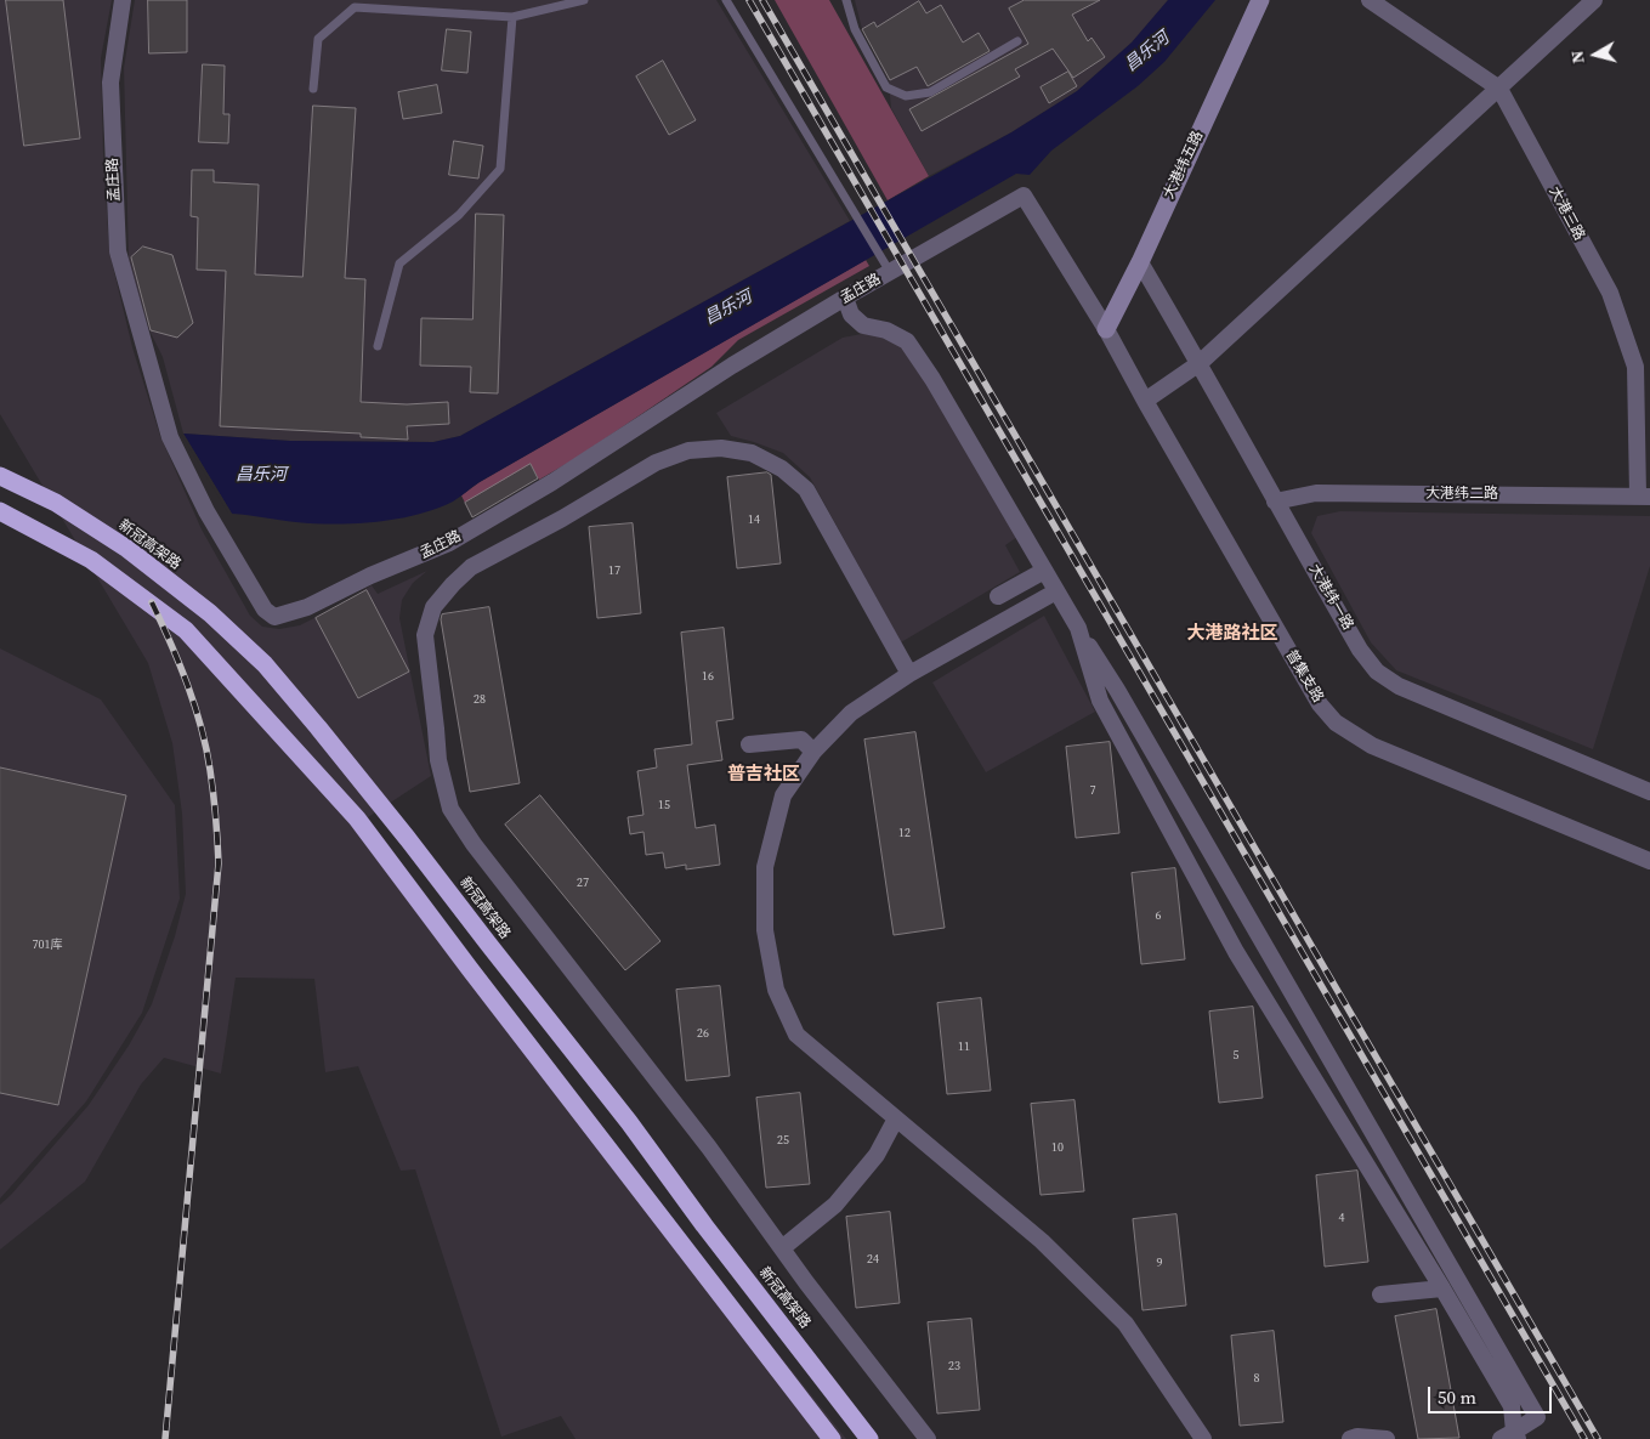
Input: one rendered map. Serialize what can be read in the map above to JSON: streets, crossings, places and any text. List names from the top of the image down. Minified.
{"streets":{"highway":["新冠高架路"],"street":["大港纬五路","孟庄路","大港三路","大港纬二路","大港纬一路","普集支路"]},"crossings":[["大港纬五路","孟庄路"],["大港纬五路","大港纬一路"],["大港纬五路","普集支路"],["孟庄路","普集支路"],["大港三路","大港纬二路"],["大港纬二路","大港纬一路"]],"districts":["大港路社区","普吉社区"],"water":["昌乐河"],"house_numbers":["14","17","16","28","7","15","12","27","6","701库","26","11","5","25","10","4","24","9","23","8"],"scale_bar":"50 m","north":"left"}
